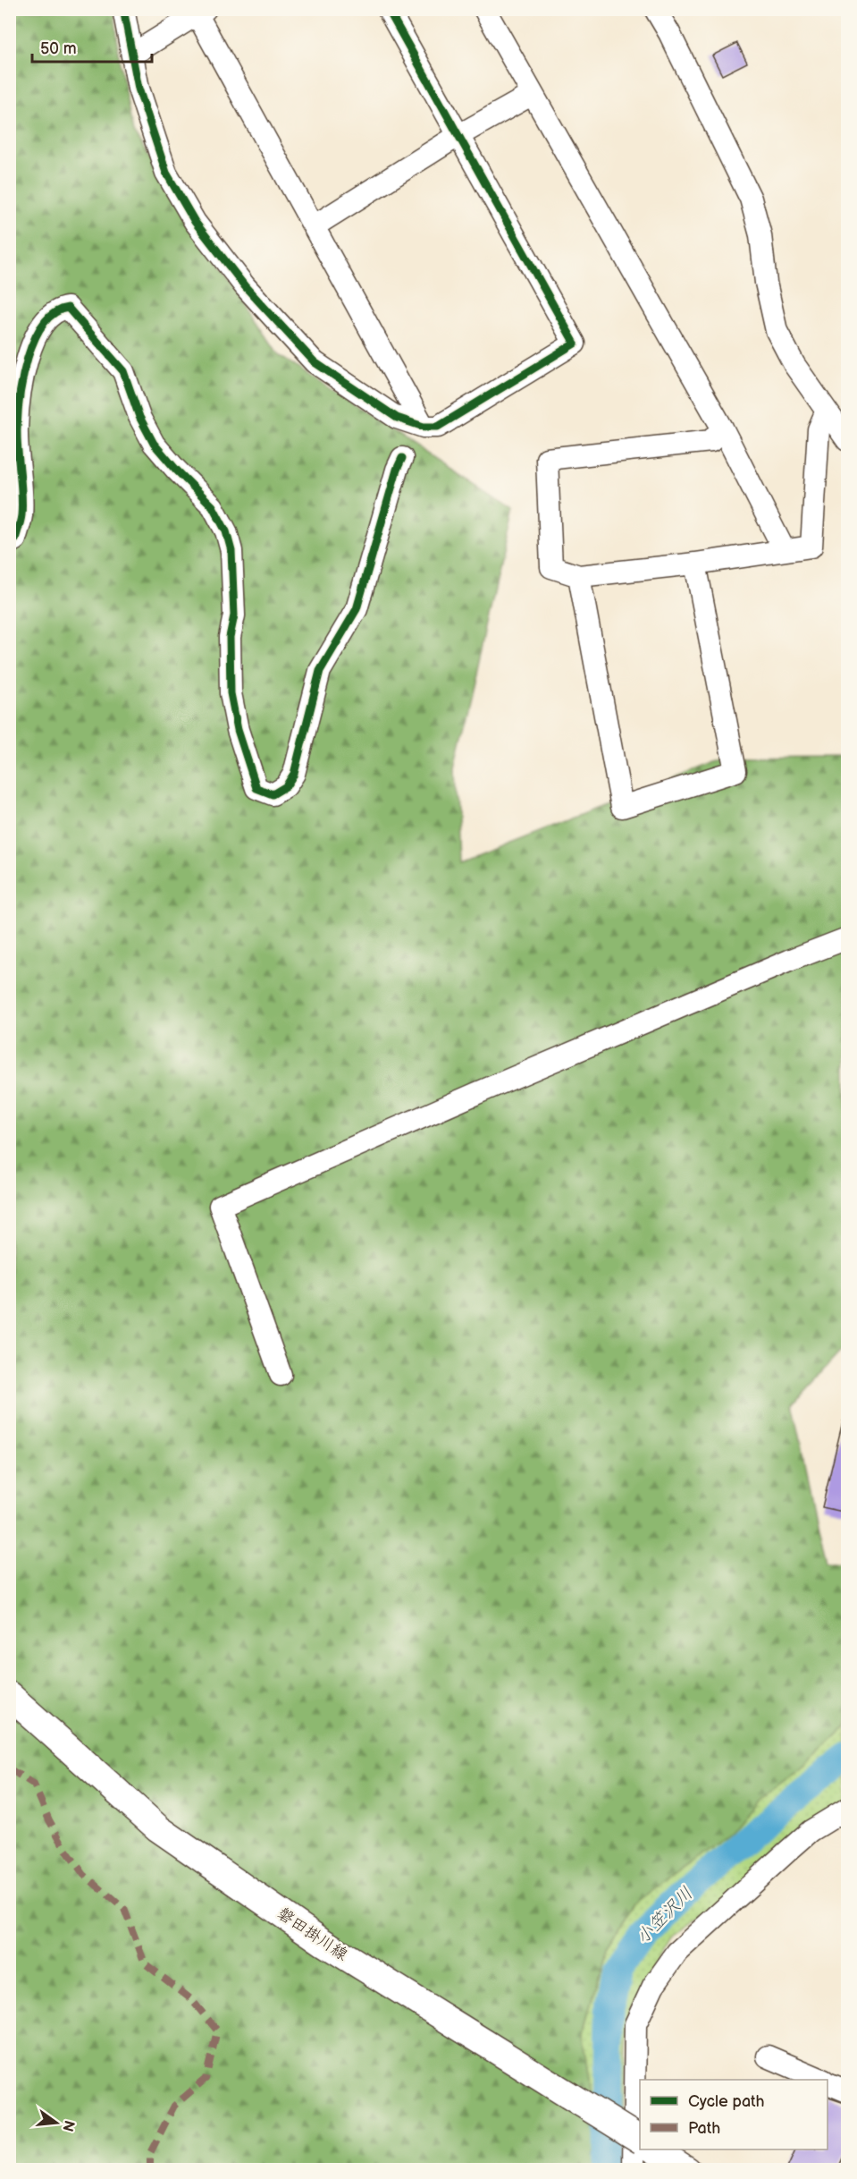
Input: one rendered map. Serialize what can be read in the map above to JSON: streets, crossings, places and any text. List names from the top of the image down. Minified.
{"streets":{"main road":["磐田掛川線"]},"water":["小笠沢川"],"legend":["Cycle path","Path"],"scale_bar":"50 m","north":"right"}
